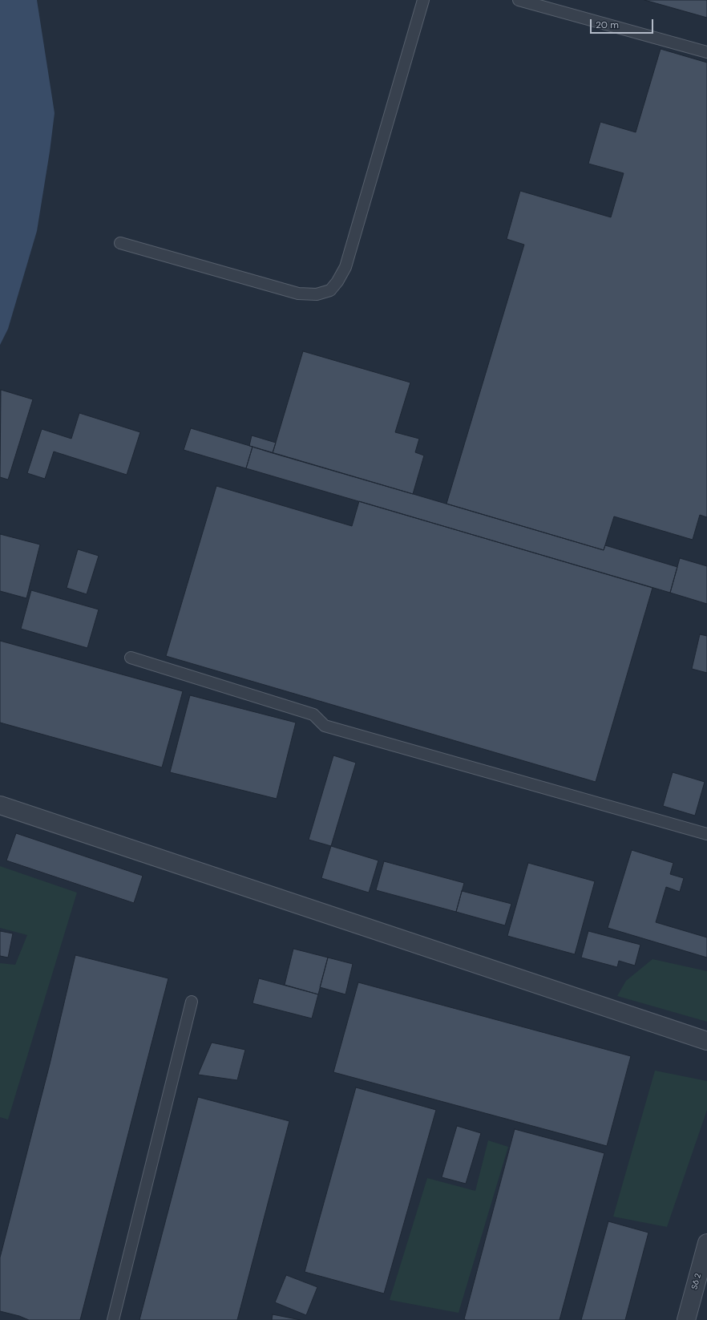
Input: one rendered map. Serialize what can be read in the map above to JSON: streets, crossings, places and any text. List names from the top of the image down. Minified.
{"streets":{"street":["Số 2"]},"scale_bar":"20 m"}
